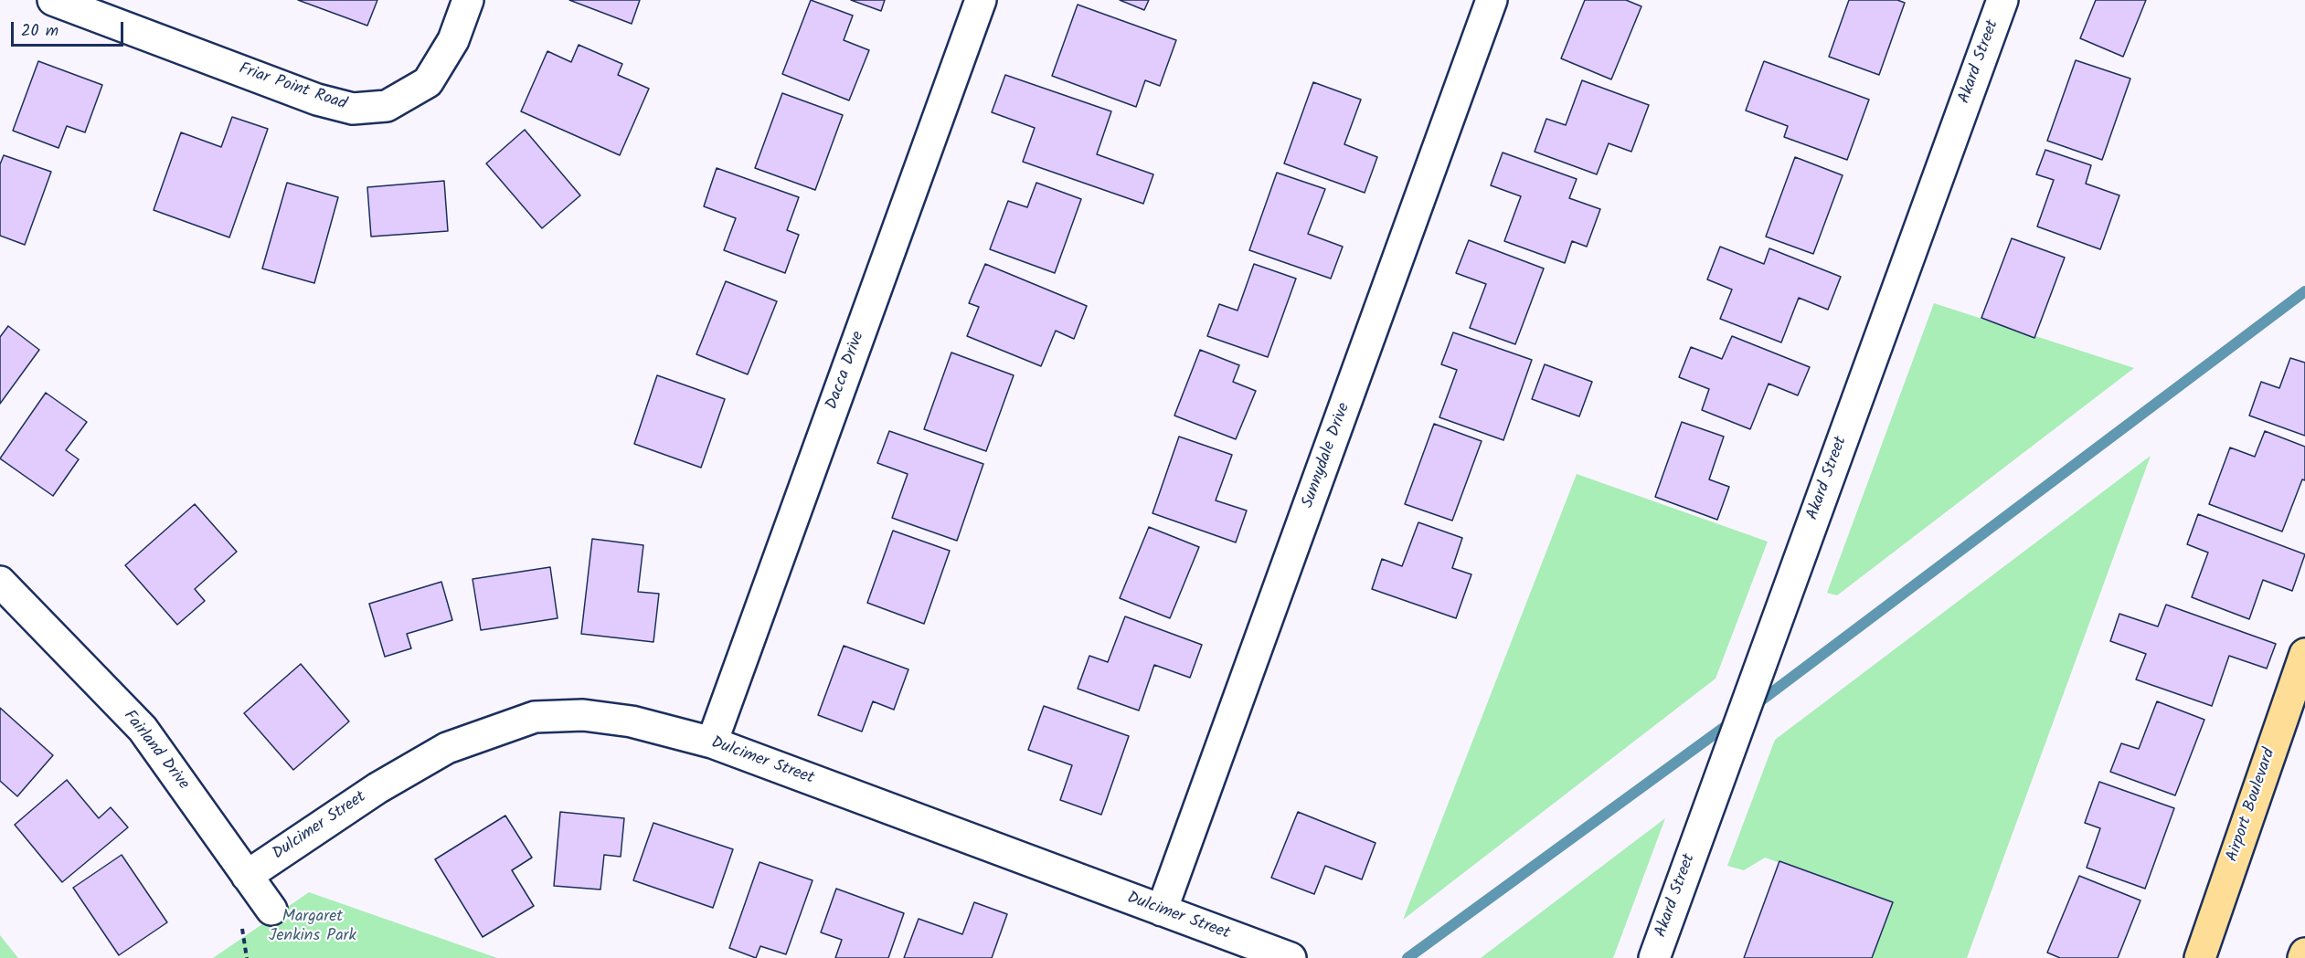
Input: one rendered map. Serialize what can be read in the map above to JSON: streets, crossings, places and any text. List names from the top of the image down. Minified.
{"streets":{"main road":["Airport Boulevard"],"street":["Akard Street","Friar Point Road","Dacca Drive","Sunnydale Drive","Fairland Drive","Dulcimer Street"]},"crossings":[["Dacca Drive","Dulcimer Street"],["Sunnydale Drive","Dulcimer Street"],["Fairland Drive","Dulcimer Street"]],"parks":["Margaret Jenkins Park"],"scale_bar":"20 m"}
